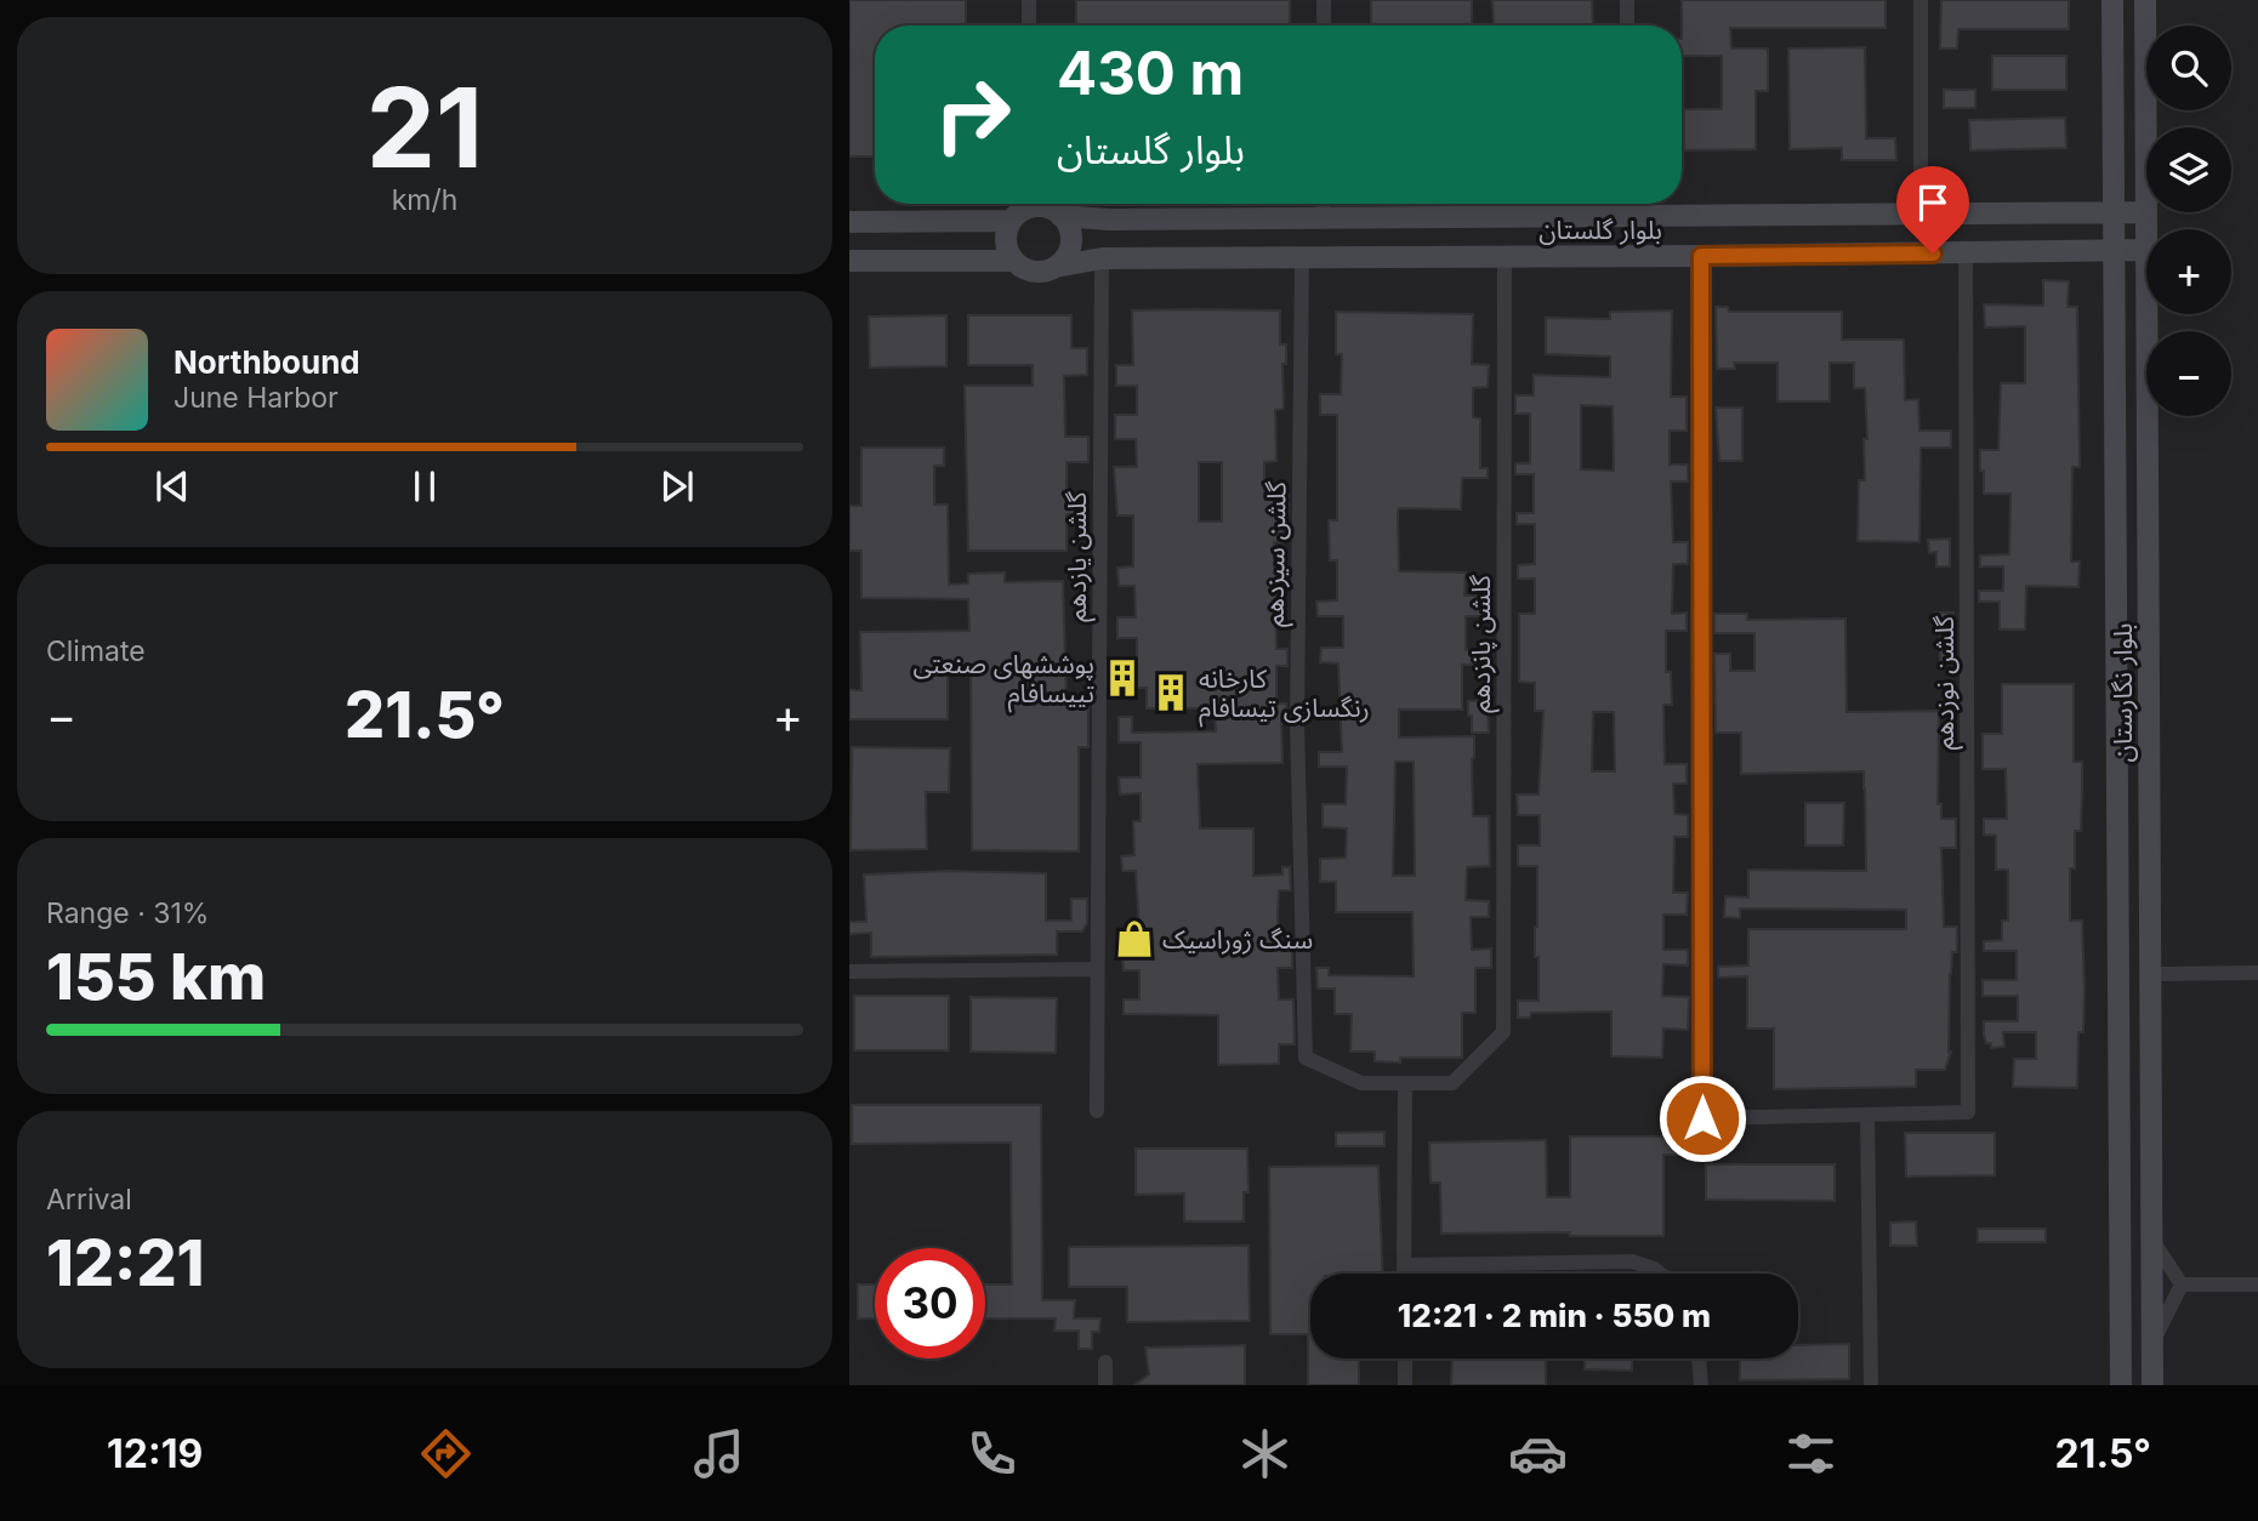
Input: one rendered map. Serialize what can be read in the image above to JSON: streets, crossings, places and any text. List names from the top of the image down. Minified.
{"streets":{"street":["بلوار گلستان","گلشن سیزدهم","گلشن یازدهم","گلشن پانزدهم","گلشن نوزدهم","بلوار نگارستان"]},"crossings":[["بلوار گلستان","گلشن سیزدهم"],["بلوار گلستان","گلشن یازدهم"],["بلوار گلستان","گلشن پانزدهم"],["بلوار گلستان","گلشن نوزدهم"],["بلوار گلستان","بلوار نگارستان"],["گلشن سیزدهم","گلشن پانزدهم"]],"places":{"building":["پوششهای صنعتی تییسافام","کارخانه رنگسازی تیسافام"],"shop":["سنگ ژوراسیک"]},"page":{"tile":[["21","km/h"],"Climate",["Range · 31%","155 km"],["Arrival","12:21"]],"map_buttons":["+","−"],"turn":["430 m","بلوار گلستان"],"song":["Northbound","June Harbor"],"heat":["−","21.5°","+"],"limit":"30","trip":"12:21 · 2 min · 550 m","tabs":["12:19","21.5°"]}}
